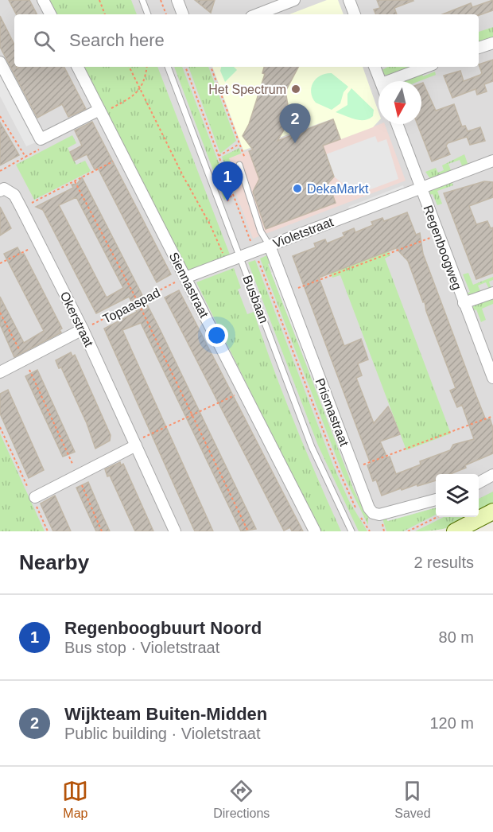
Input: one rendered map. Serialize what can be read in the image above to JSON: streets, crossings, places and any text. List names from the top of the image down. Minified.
{"streets":{"street":["Violetstraat","Regenboogweg","Siennastraat","Okerstraat","Prismastraat"],"lane":["Busbaan"],"path":["Topaaspad"]},"crossings":[["Violetstraat","Regenboogweg"],["Violetstraat","Siennastraat"],["Violetstraat","Busbaan"],["Violetstraat","Topaaspad"],["Violetstraat","Prismastraat"],["Siennastraat","Topaaspad"],["Topaaspad","Okerstraat"]],"places":["Het Spectrum","DekaMarkt"],"north":"bottom","page":{"search":"Search here","pins":["2","1"],"heading":["Nearby","2 results"],"list":[{"mark":"1","name":"Regenboogbuurt Noord","note":"Bus stop · Violetstraat","value":"80 m"},{"mark":"2","name":"Wijkteam Buiten-Midden","note":"Public building · Violetstraat","value":"120 m"}],"nav":["Map","Directions","Saved"]}}
